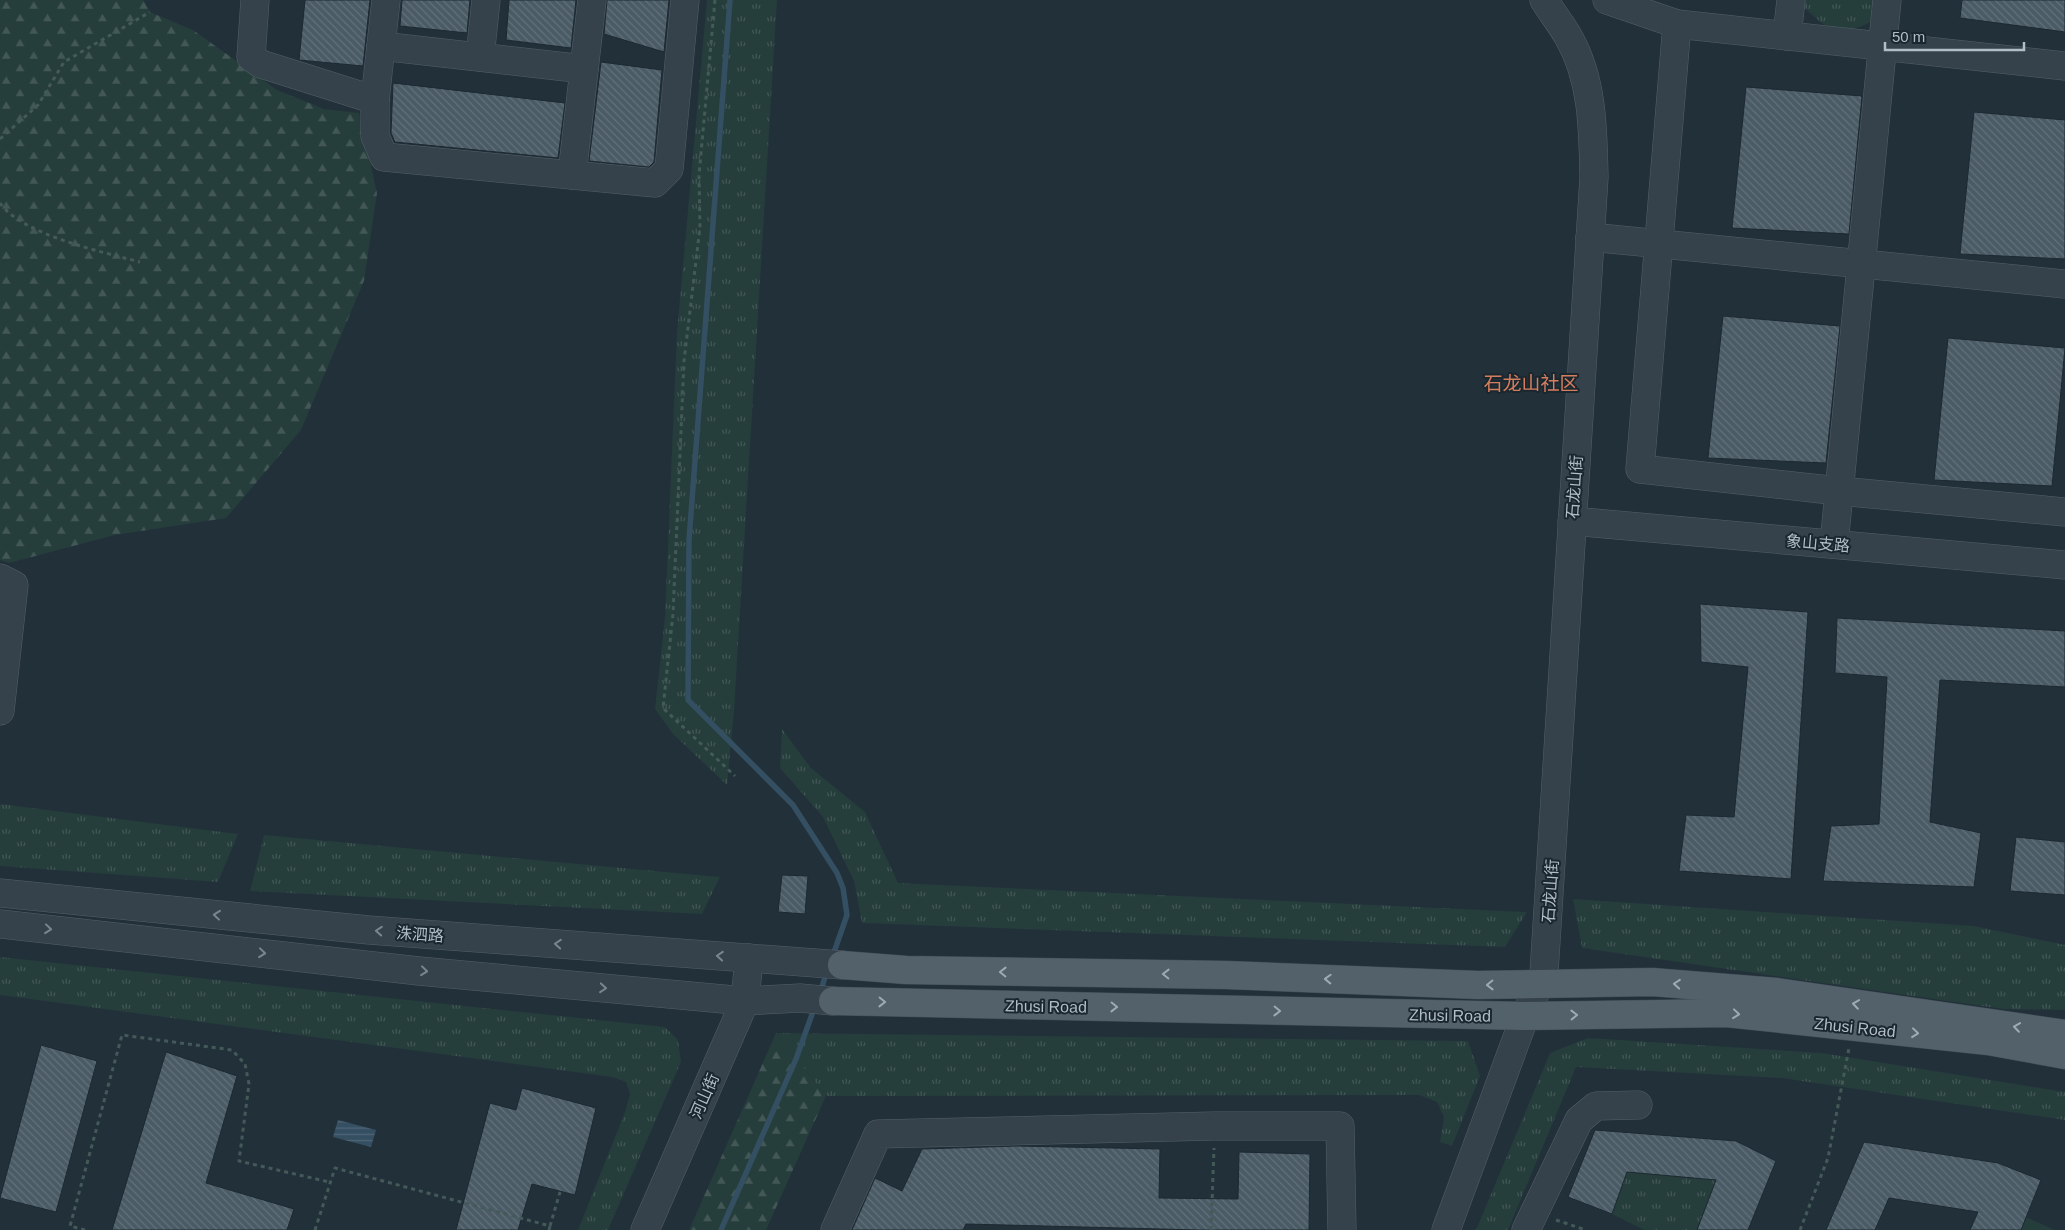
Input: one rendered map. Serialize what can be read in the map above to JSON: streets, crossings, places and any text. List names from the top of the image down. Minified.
{"streets":{"main road":["Zhusi Road"],"street":["石龙山街","象山支路","洙泗路","河山街"]},"crossings":[["石龙山街","象山支路"],["石龙山街","Zhusi Road"],["洙泗路","Zhusi Road"],["洙泗路","河山街"]],"districts":["石龙山社区"],"scale_bar":"50 m"}
